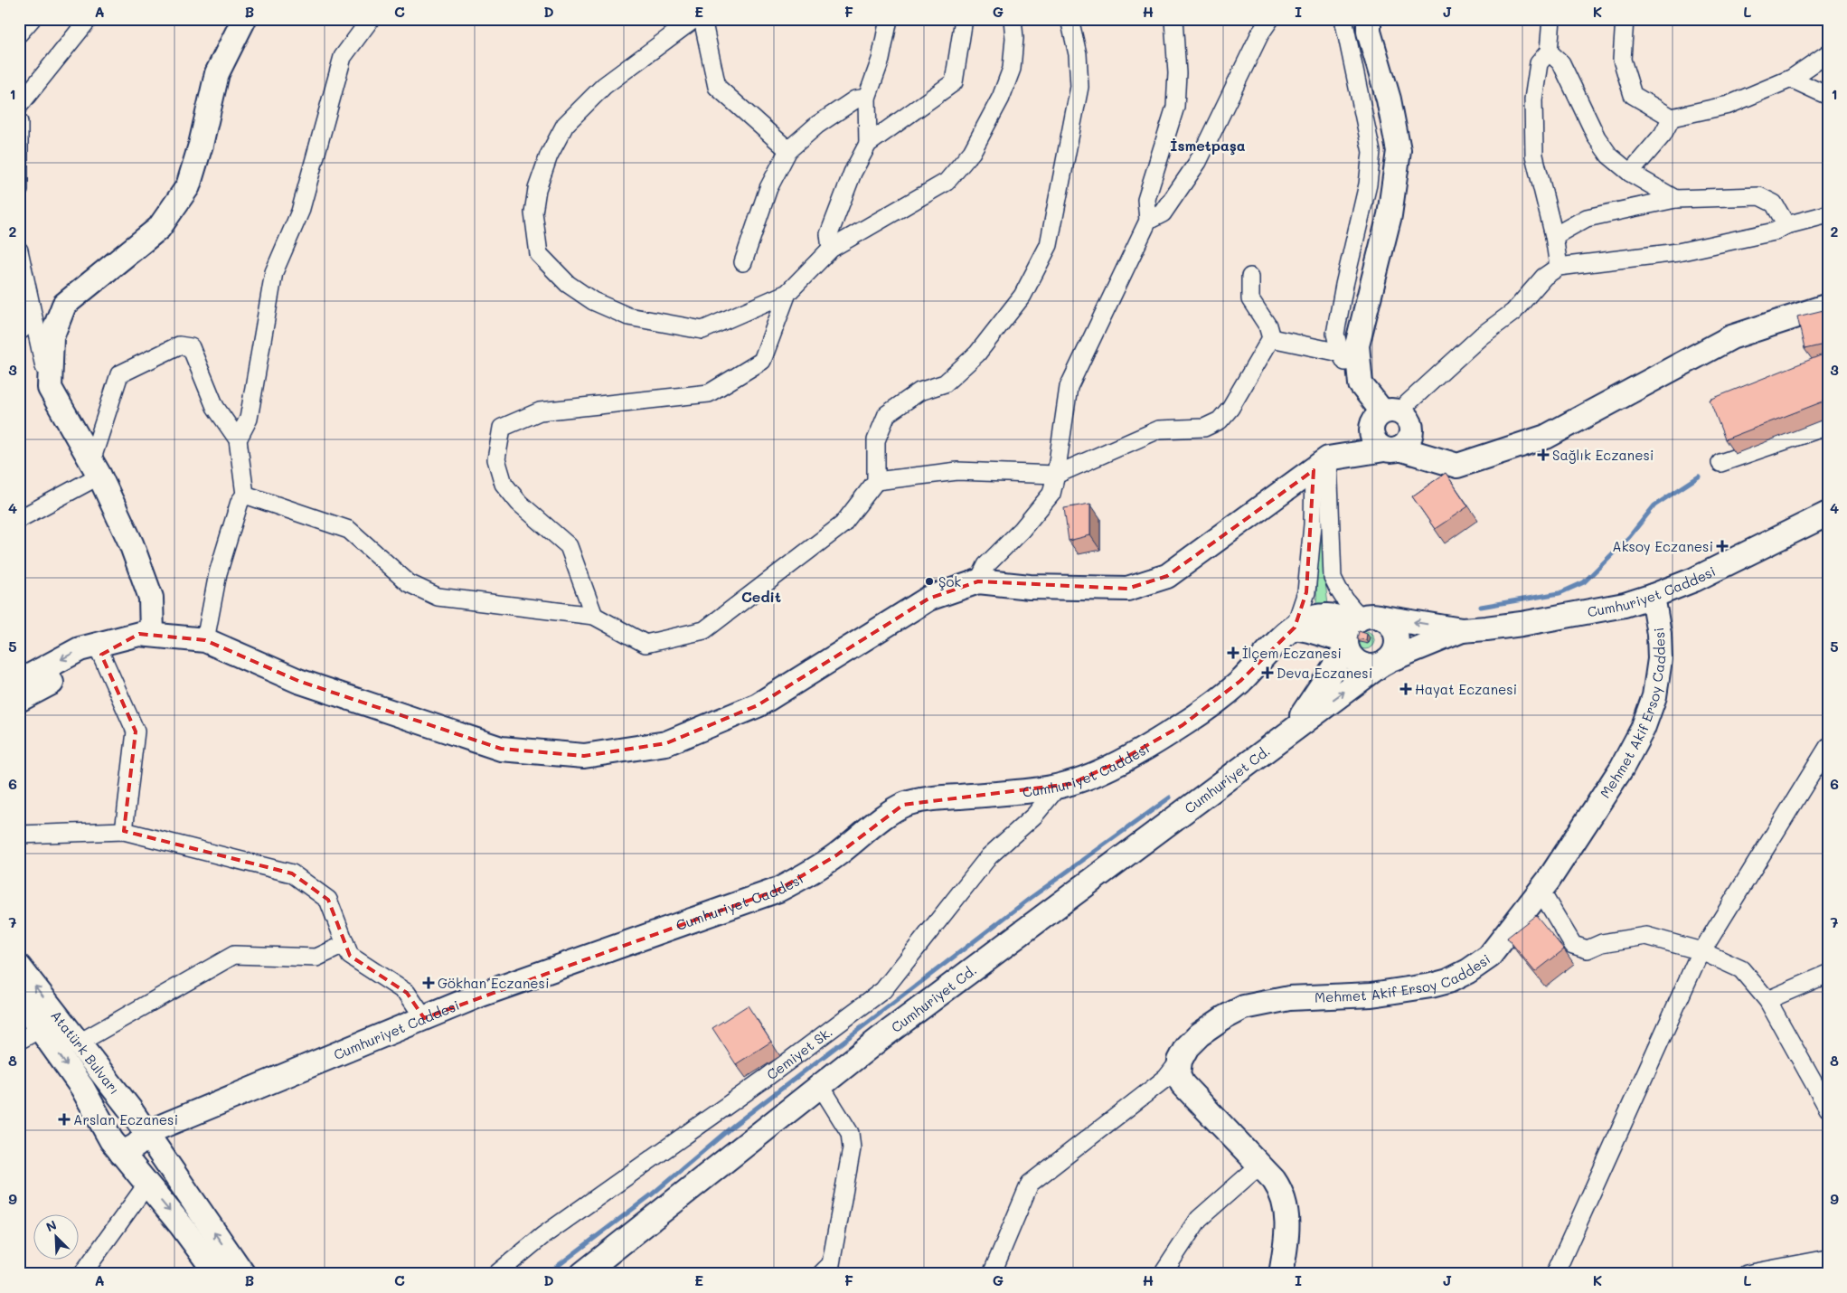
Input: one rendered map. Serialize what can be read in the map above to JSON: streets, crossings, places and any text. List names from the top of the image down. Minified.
{"streets":{"street":["Cumhuriyet Caddesi","Mehmet Akif Ersoy Caddesi","Cumhuriyet Cd.","Atatürk Bulvarı","Cemiyet Sk."]},"crossings":[["Cumhuriyet Caddesi","Mehmet Akif Ersoy Caddesi"],["Cumhuriyet Caddesi","Cumhuriyet Cd."],["Cumhuriyet Caddesi","Atatürk Bulvarı"],["Cumhuriyet Caddesi","Cemiyet Sk."]],"districts":["İsmetpaşa","Cedit"],"places":{"health":["Sağlık Eczanesi","Aksoy Eczanesi","İlçem Eczanesi","Deva Eczanesi","Hayat Eczanesi","Gökhan Eczanesi","Arslan Eczanesi"],"other":["Şok"]},"north":"top left","grid":{"columns":["A","B","C","D","E","F","G","H","I","J","K","L"],"rows":["1","2","3","4","5","6","7","8","9"]}}
